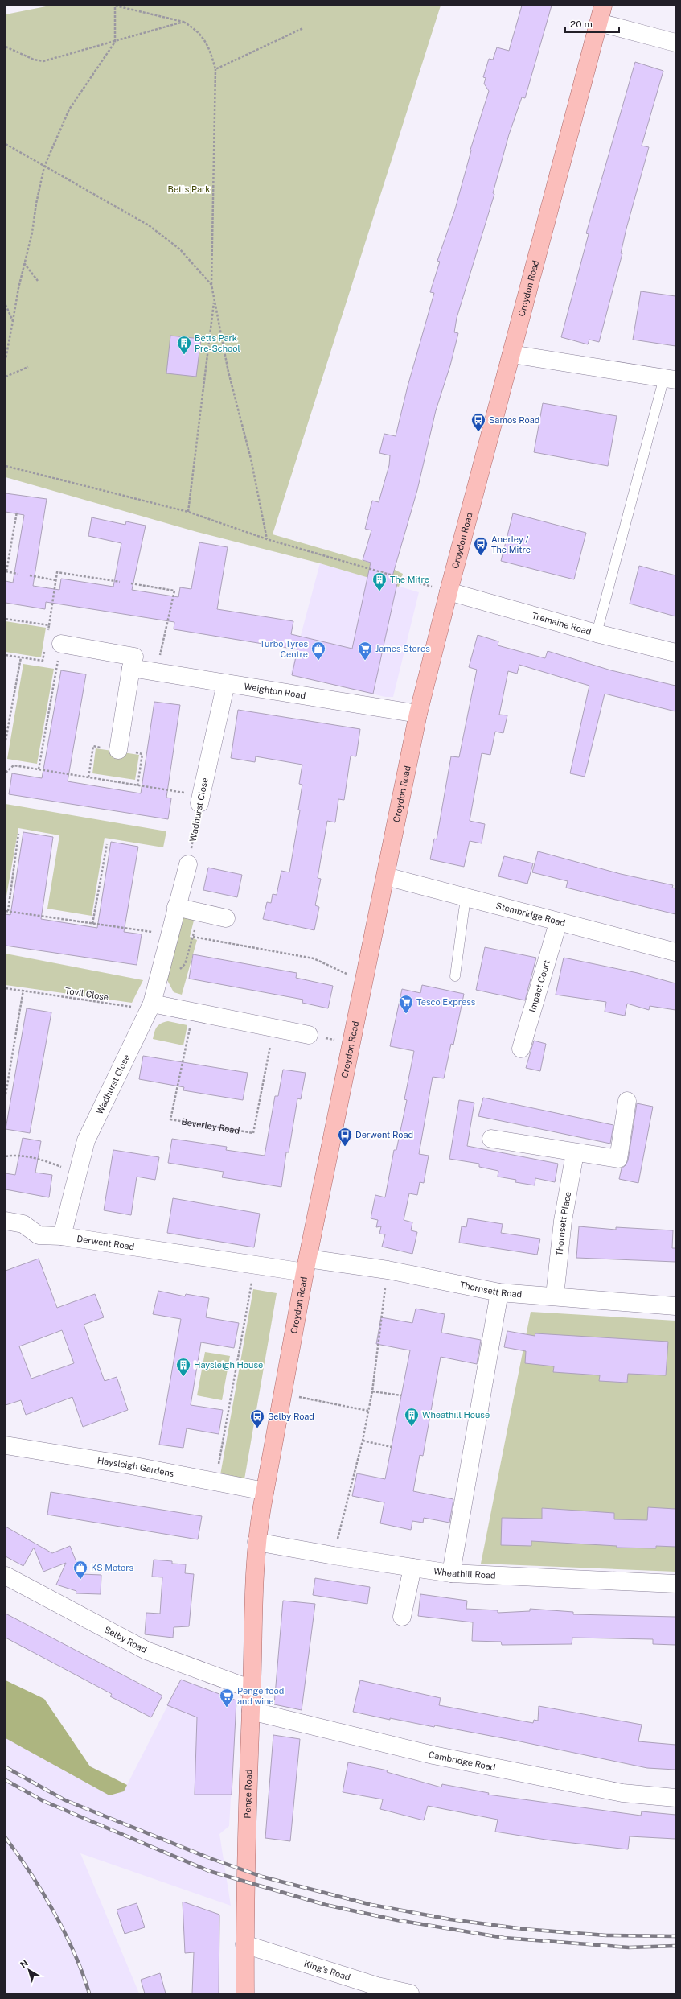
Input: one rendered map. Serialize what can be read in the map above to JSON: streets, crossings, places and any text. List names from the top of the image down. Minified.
{"streets":{"main road":["Croydon Road","Penge Road"],"street":["Tremaine Road","Weighton Road","Wadhurst Close","Stembridge Road","Impact Court","Thornsett Place","Derwent Road","Thornsett Road","Haysleigh Gardens","Wheathill Road","Selby Road","Cambridge Road","King's Road"],"path":["Tovil Close","Beverley Road"]},"crossings":[["Croydon Road","Tremaine Road"],["Croydon Road","Weighton Road"],["Croydon Road","Stembridge Road"],["Croydon Road","Derwent Road"],["Croydon Road","Thornsett Road"],["Croydon Road","Haysleigh Gardens"],["Croydon Road","Wheathill Road"],["Croydon Road","Penge Road"],["Weighton Road","Wadhurst Close"],["Wadhurst Close","Tovil Close"],["Wadhurst Close","Derwent Road"],["Stembridge Road","Impact Court"],["Thornsett Place","Thornsett Road"],["Derwent Road","Thornsett Road"],["Selby Road","Penge Road"],["Cambridge Road","Penge Road"],["Penge Road","King's Road"]],"parks":["Betts Park"],"places":{"building":["Betts Park Pre-School","The Mitre","Haysleigh House","Wheathill House"],"bus stop":["Samos Road","Anerley / The Mitre","Derwent Road","Selby Road"],"shop":["Turbo Tyres Centre","KS Motors"],"supermarket":["James Stores","Tesco Express","Penge food and wine"]},"scale_bar":"20 m","north":"top left"}
